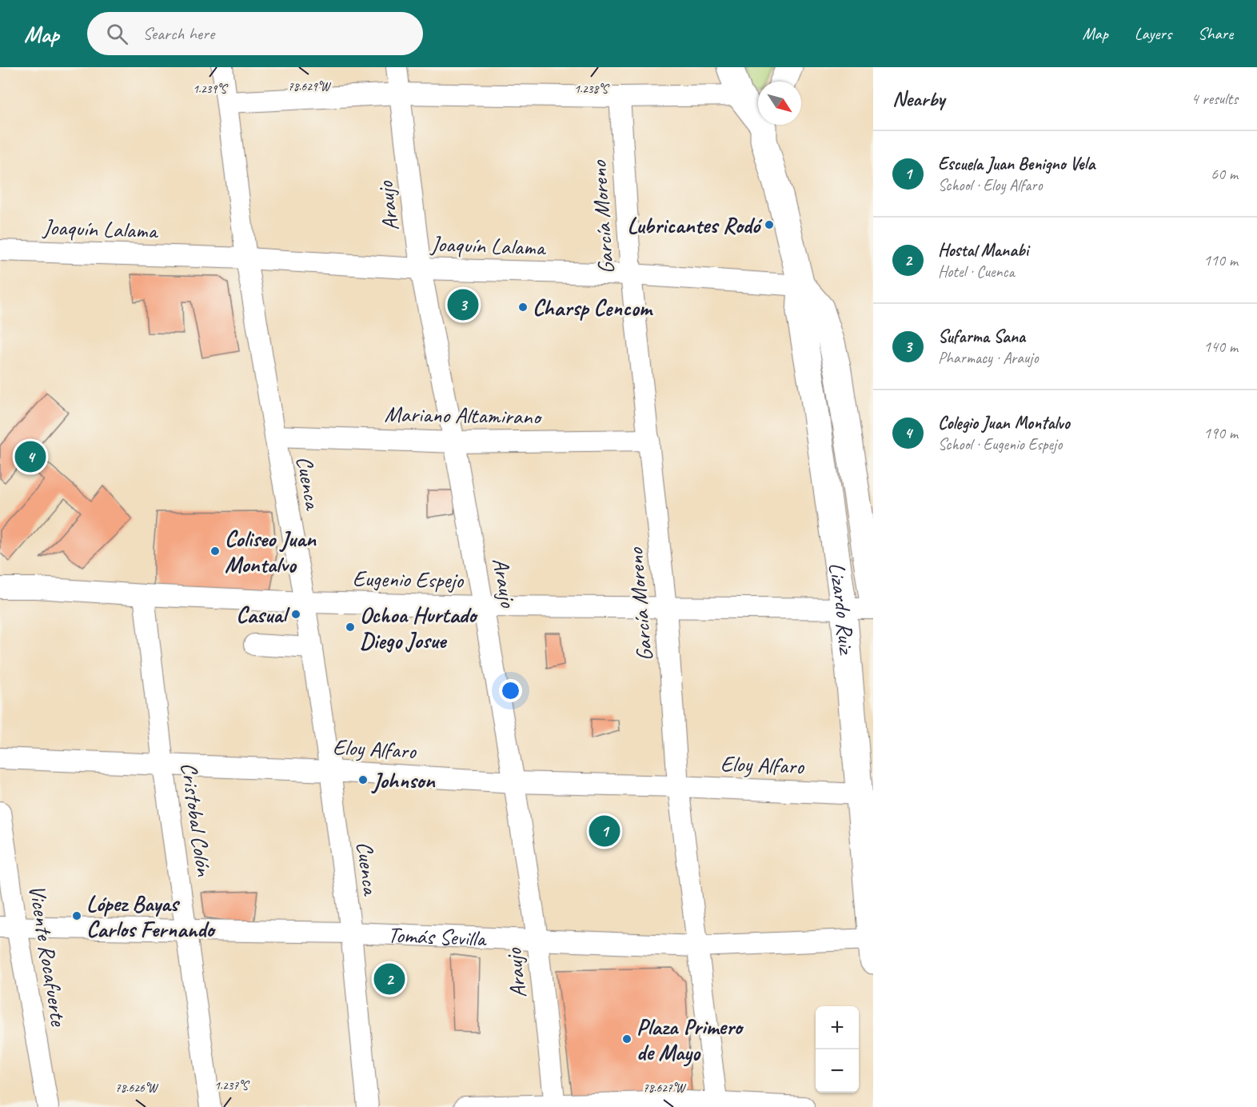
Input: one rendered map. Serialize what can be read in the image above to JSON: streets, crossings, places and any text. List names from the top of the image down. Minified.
{"streets":{"main road":["Lizardo Ruiz"],"street":["Araujo","García Moreno","Joaquín Lalama","Mariano Altamirano","Cuenca","Eugenio Espejo","Eloy Alfaro","Cristobal Colón","Tomás Sevilla","Vicente Rocafuerte"]},"crossings":[["Araujo","Joaquín Lalama"],["Araujo","Mariano Altamirano"],["Araujo","Eugenio Espejo"],["Araujo","Eloy Alfaro"],["Araujo","Tomás Sevilla"],["García Moreno","Joaquín Lalama"],["García Moreno","Mariano Altamirano"],["García Moreno","Eugenio Espejo"],["García Moreno","Eloy Alfaro"],["García Moreno","Tomás Sevilla"],["Joaquín Lalama","Cuenca"],["Joaquín Lalama","Lizardo Ruiz"],["Mariano Altamirano","Cuenca"],["Cuenca","Eugenio Espejo"],["Cuenca","Eloy Alfaro"],["Cuenca","Tomás Sevilla"],["Eugenio Espejo","Lizardo Ruiz"],["Eugenio Espejo","Cristobal Colón"],["Lizardo Ruiz","Eloy Alfaro"],["Lizardo Ruiz","Tomás Sevilla"],["Eloy Alfaro","Cristobal Colón"],["Cristobal Colón","Tomás Sevilla"],["Tomás Sevilla","Vicente Rocafuerte"]],"places":["Lubricantes Rodó","Charsp Cencom","Coliseo Juan Montalvo","Casual","Ochoa Hurtado Diego Josue","Johnson","López Bayas Carlos Fernando","Plaza Primero de Mayo"],"north":"bottom right","page":{"header":"Map","search":"Search here","nav":["Map","Layers","Share"],"heading":["Nearby","4 results"],"list":[{"mark":"1","name":"Escuela Juan Benigno Vela","note":"School · Eloy Alfaro","value":"60 m"},{"mark":"2","name":"Hostal Manabi","note":"Hotel · Cuenca","value":"110 m"},{"mark":"3","name":"Sufarma Sana","note":"Pharmacy · Araujo","value":"140 m"},{"mark":"4","name":"Colegio Juan Montalvo","note":"School · Eugenio Espejo","value":"190 m"}],"pins":["3","4","1","2"],"map_buttons":["+","−"]},"coordinates":["78.629°W","1.239°S","1.238°S","1.237°S","78.626°W","78.627°W"]}
